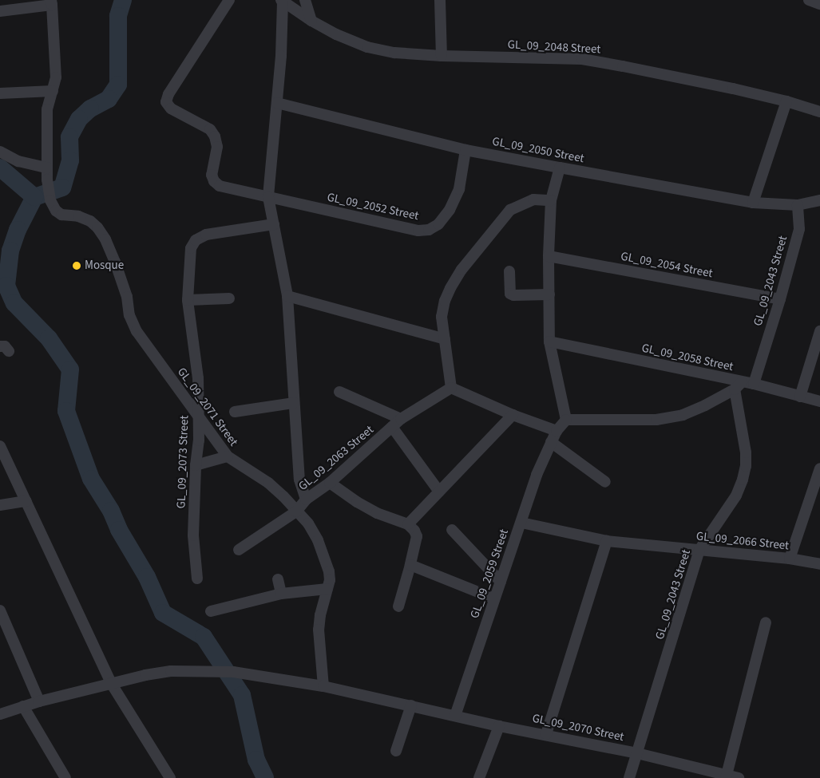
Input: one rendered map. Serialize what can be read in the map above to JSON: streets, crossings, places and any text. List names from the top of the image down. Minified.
{"streets":{"street":["GL_09_2048 Street","GL_09_2050 Street","GL_09_2052 Street","GL_09_2054 Street","GL_09_2043 Street","GL_09_2058 Street","GL_09_2071 Street","GL_09_2063 Street","GL_09_2073 Street","GL_09_2066 Street","GL_09_2059 Street","GL_09_2070 Street"]},"crossings":[["GL_09_2050 Street","GL_09_2052 Street"],["GL_09_2050 Street","GL_09_2043 Street"],["GL_09_2054 Street","GL_09_2043 Street"],["GL_09_2043 Street","GL_09_2058 Street"],["GL_09_2043 Street","GL_09_2066 Street"],["GL_09_2043 Street","GL_09_2070 Street"],["GL_09_2071 Street","GL_09_2063 Street"],["GL_09_2071 Street","GL_09_2073 Street"],["GL_09_2071 Street","GL_09_2070 Street"],["GL_09_2066 Street","GL_09_2059 Street"],["GL_09_2059 Street","GL_09_2070 Street"]],"places":["Mosque"]}
